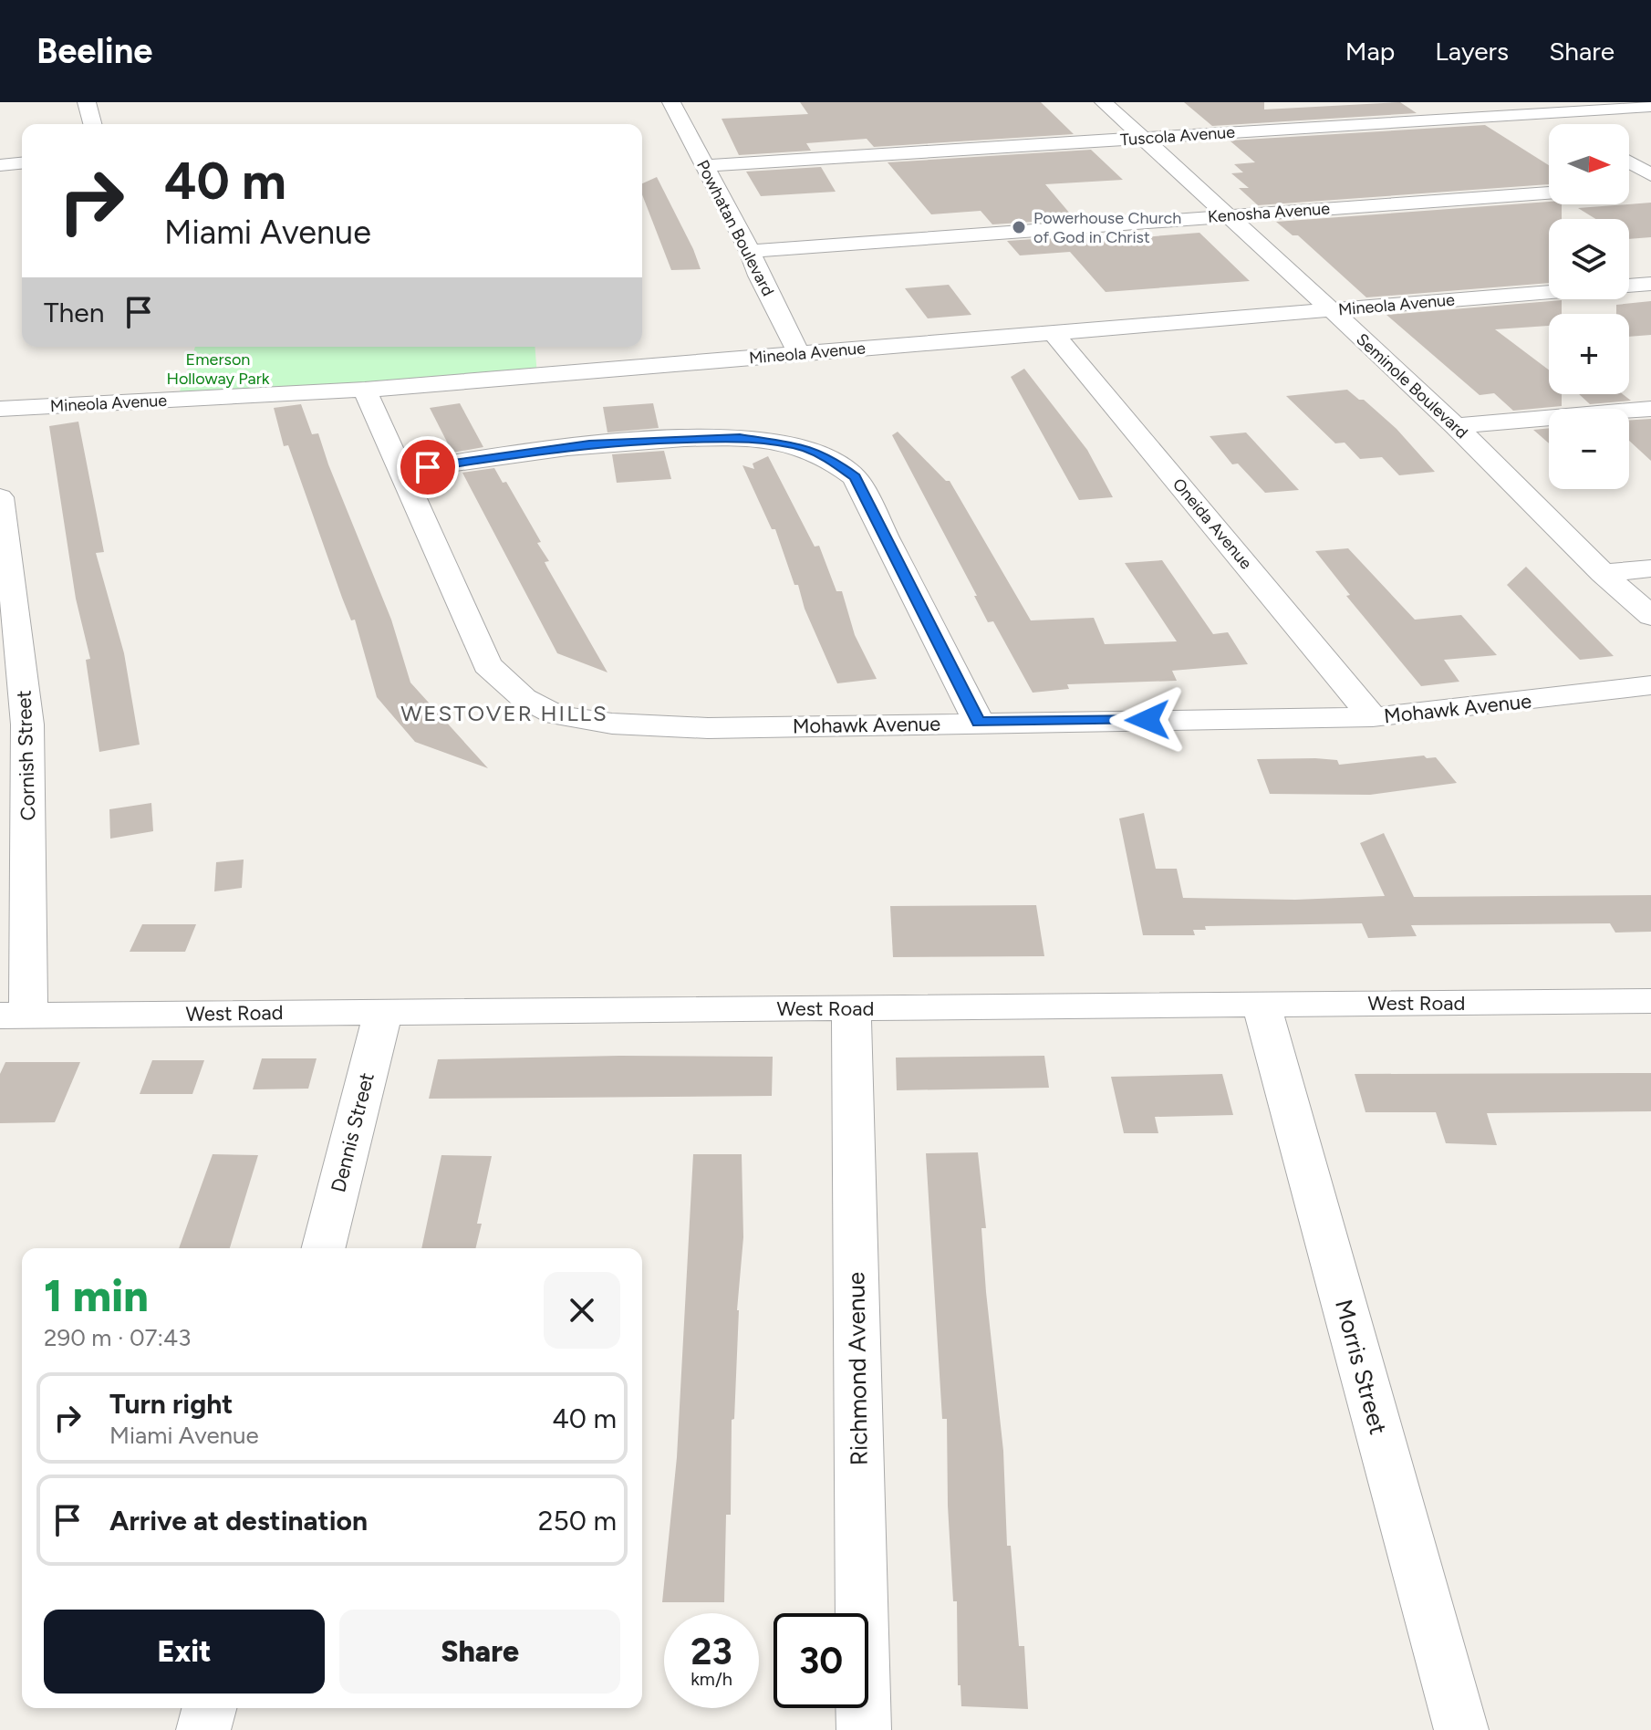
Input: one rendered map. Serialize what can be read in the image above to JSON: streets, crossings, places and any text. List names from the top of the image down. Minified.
{"streets":{"street":["Tuscola Avenue","Kenosha Avenue","Powhatan Boulevard","Mineola Avenue","Seminole Boulevard","Oneida Avenue","Mohawk Avenue","Cornish Street","West Road","Dennis Street","Morris Street","Richmond Avenue"]},"crossings":[["Tuscola Avenue","Powhatan Boulevard"],["Tuscola Avenue","Seminole Boulevard"],["Kenosha Avenue","Powhatan Boulevard"],["Kenosha Avenue","Seminole Boulevard"],["Powhatan Boulevard","Mineola Avenue"],["Mineola Avenue","Seminole Boulevard"],["Mineola Avenue","Oneida Avenue"],["Mineola Avenue","Mohawk Avenue"],["Oneida Avenue","Mohawk Avenue"],["Cornish Street","West Road"],["West Road","Dennis Street"],["West Road","Morris Street"],["West Road","Richmond Avenue"]],"districts":["WESTOVER HILLS"],"parks":["Emerson Holloway Park"],"places":["Powerhouse Church of God in Christ"],"north":"right","page":{"header":"Beeline","nav":["Map","Layers","Share"],"map_buttons":["+","−"],"turn":["40 m","Miami Avenue"],"then":"Then","heading":["1 min","290 m · 07:43"],"list":[{"name":"Turn right","note":"Miami Avenue","value":"40 m"},{"name":"Arrive at destination","value":"250 m"}],"buttons":["Exit","Share"],"speed":"23 km/h","limit":"30"}}
